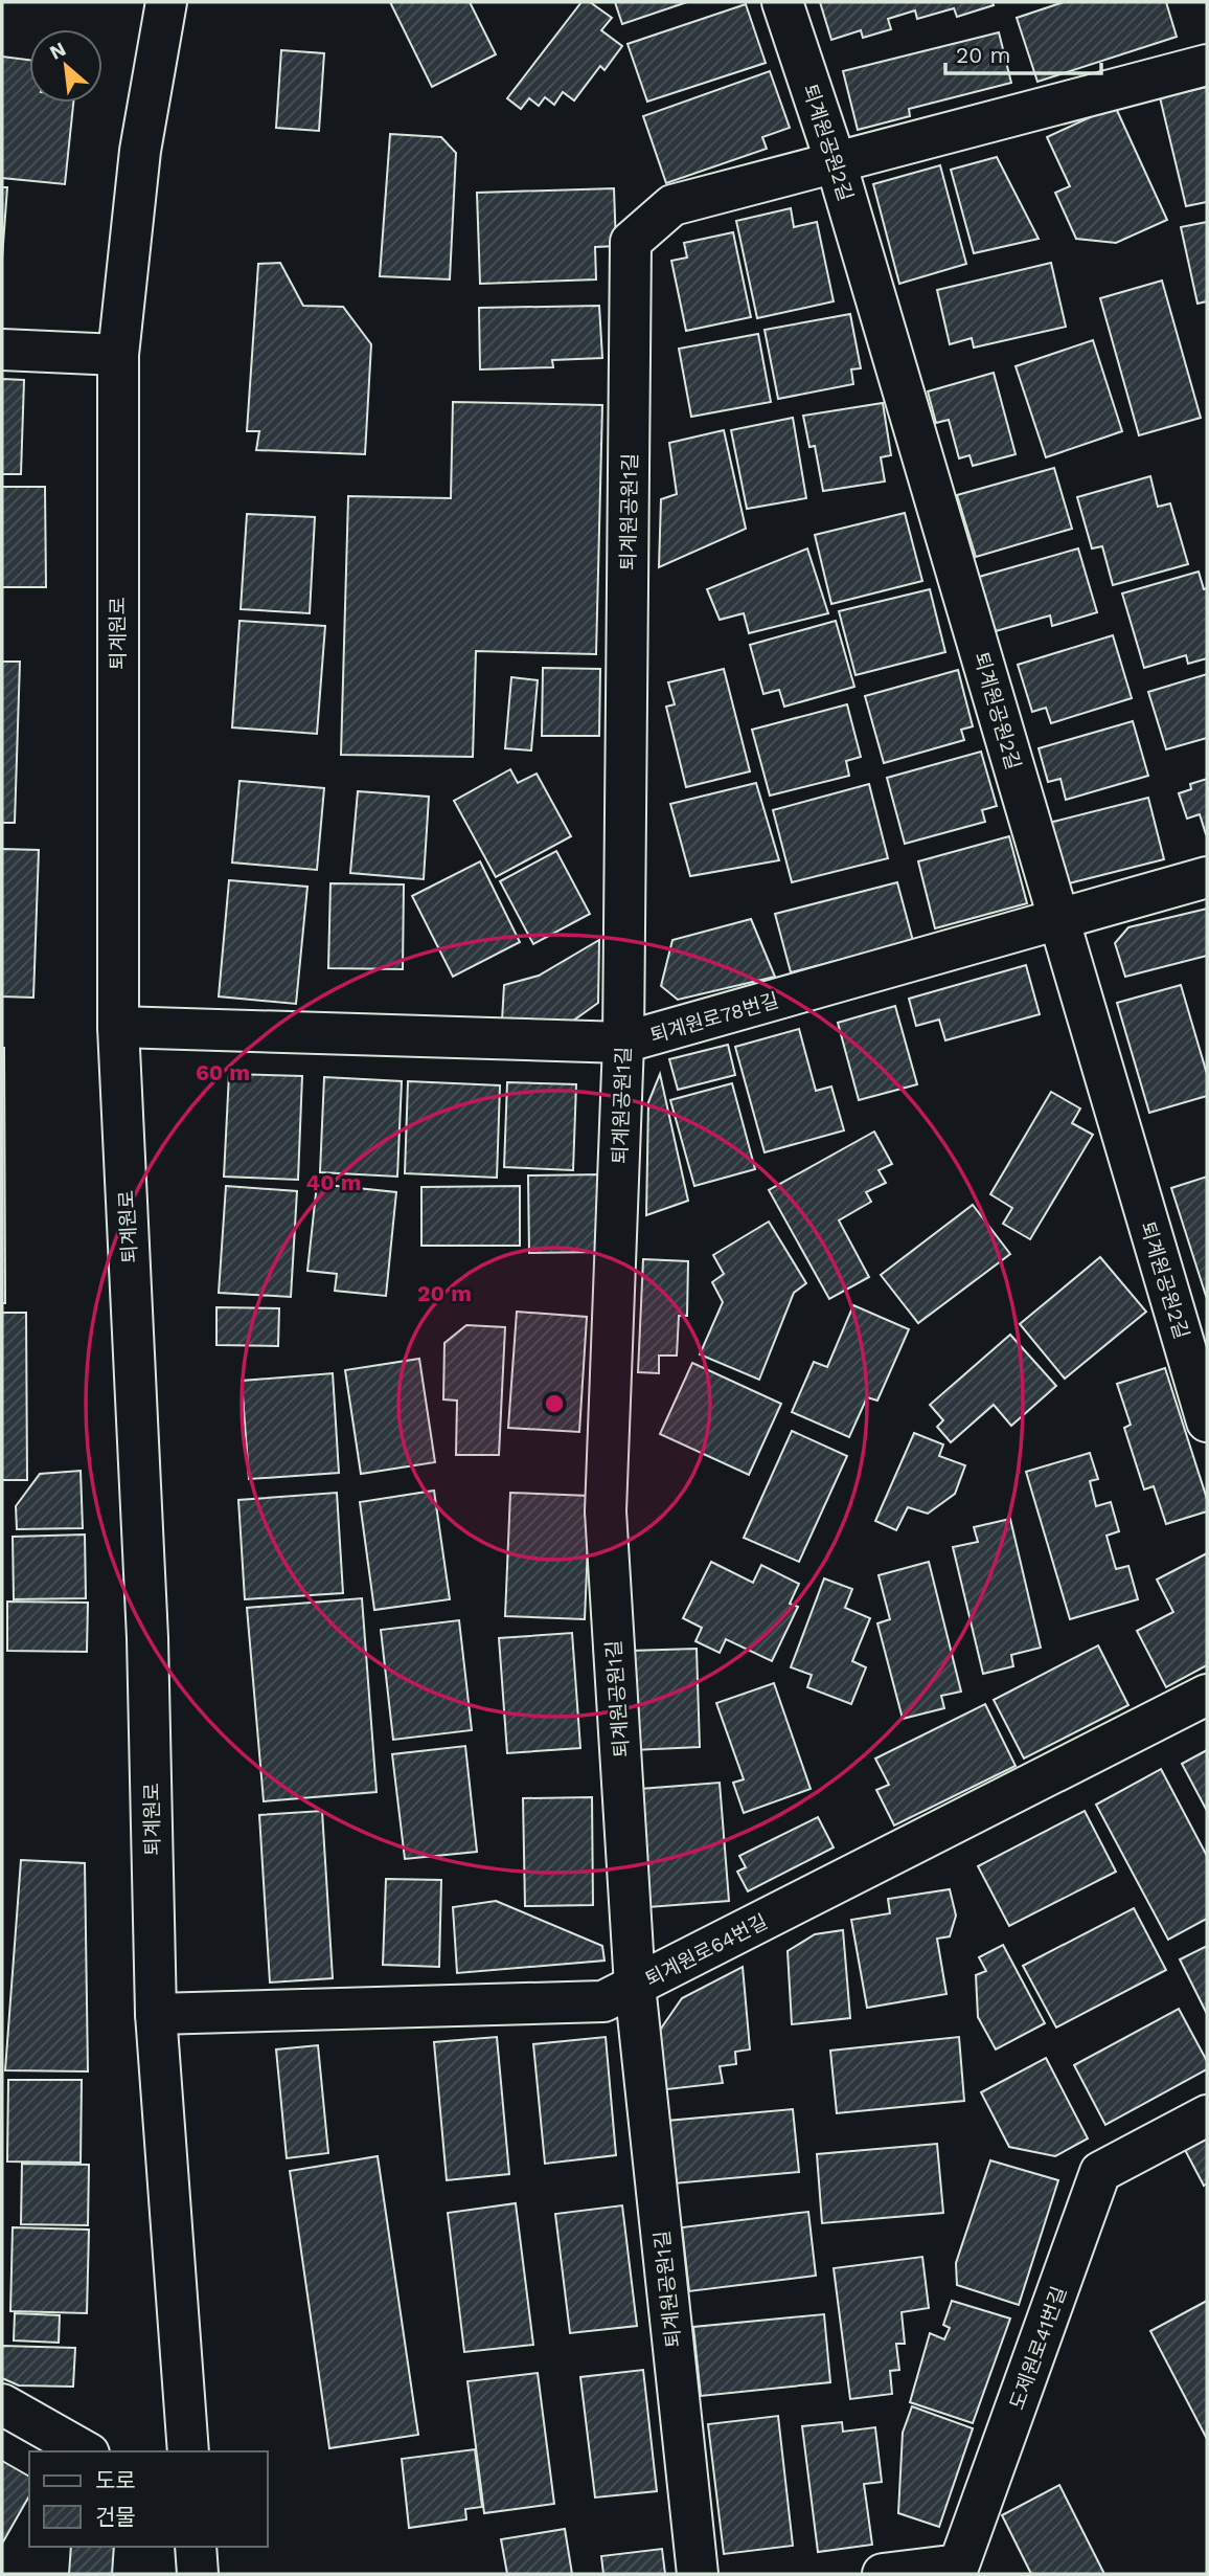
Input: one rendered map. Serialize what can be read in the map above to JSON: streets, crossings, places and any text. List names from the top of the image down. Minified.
{"streets":{"street":["퇴계원공원2길","퇴계원공원1길","퇴계원로","퇴계원로78번길","퇴계원로64번길","도제원로41번길"]},"crossings":[["퇴계원공원2길","퇴계원공원1길"],["퇴계원공원2길","퇴계원로78번길"],["퇴계원공원1길","퇴계원로78번길"],["퇴계원공원1길","퇴계원로64번길"],["퇴계원로","퇴계원로78번길"],["퇴계원로","퇴계원로64번길"]],"legend":["도로","건물"],"scale_bar":"20 m","north":"top left","rings":["60 m","40 m","20 m"]}
